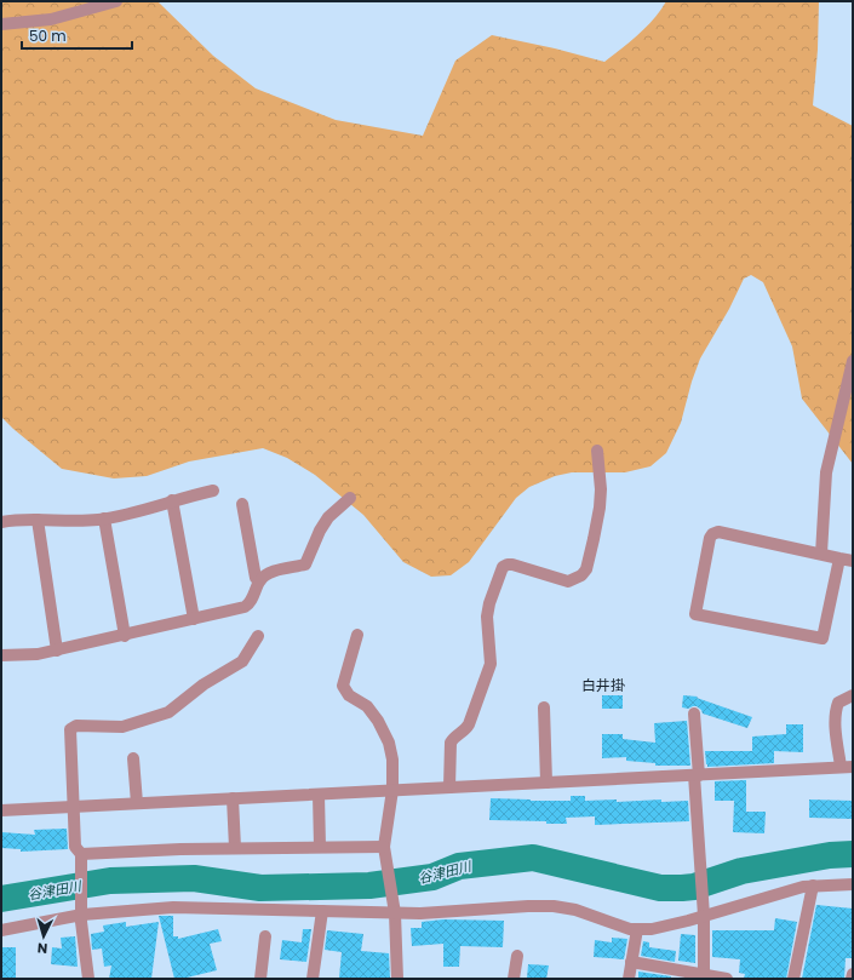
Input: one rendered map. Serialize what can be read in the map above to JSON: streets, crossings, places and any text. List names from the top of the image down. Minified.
{"districts":["白井掛"],"water":["谷津田川"],"scale_bar":"50 m","north":"bottom"}
